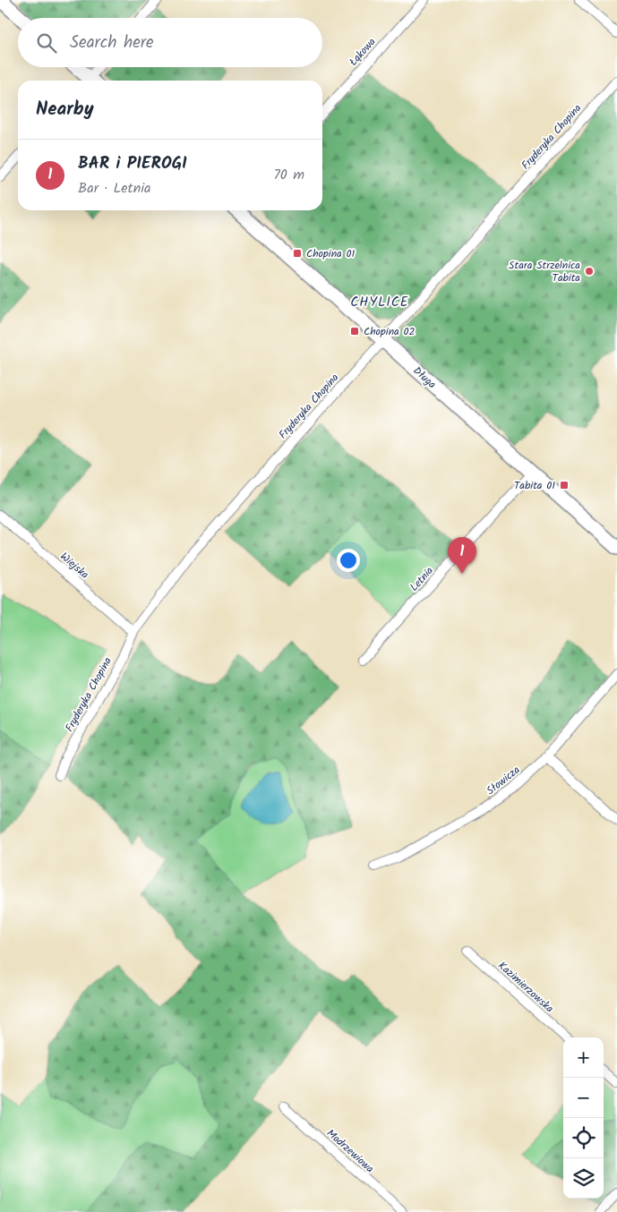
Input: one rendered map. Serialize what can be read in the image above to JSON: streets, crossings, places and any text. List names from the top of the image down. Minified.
{"streets":{"street":["Łąkowa","Fryderyka Chopina","Długa","Wiejska","Letnia","Słowicza","Kazimierzowska","Modrzewiowa"]},"crossings":[["Fryderyka Chopina","Długa"],["Fryderyka Chopina","Wiejska"],["Długa","Letnia"]],"districts":["CHYLICE"],"places":{"transit":["Chopina 01","Chopina 02","Tabita 01"],"other":["Stara Strzelnica Tabita"]},"page":{"search":"Search here","heading":"Nearby","list":[{"mark":"1","name":"BAR i PIEROGI","note":"Bar · Letnia","value":"70 m"}],"pins":"1","map_buttons":["+","−"]}}
